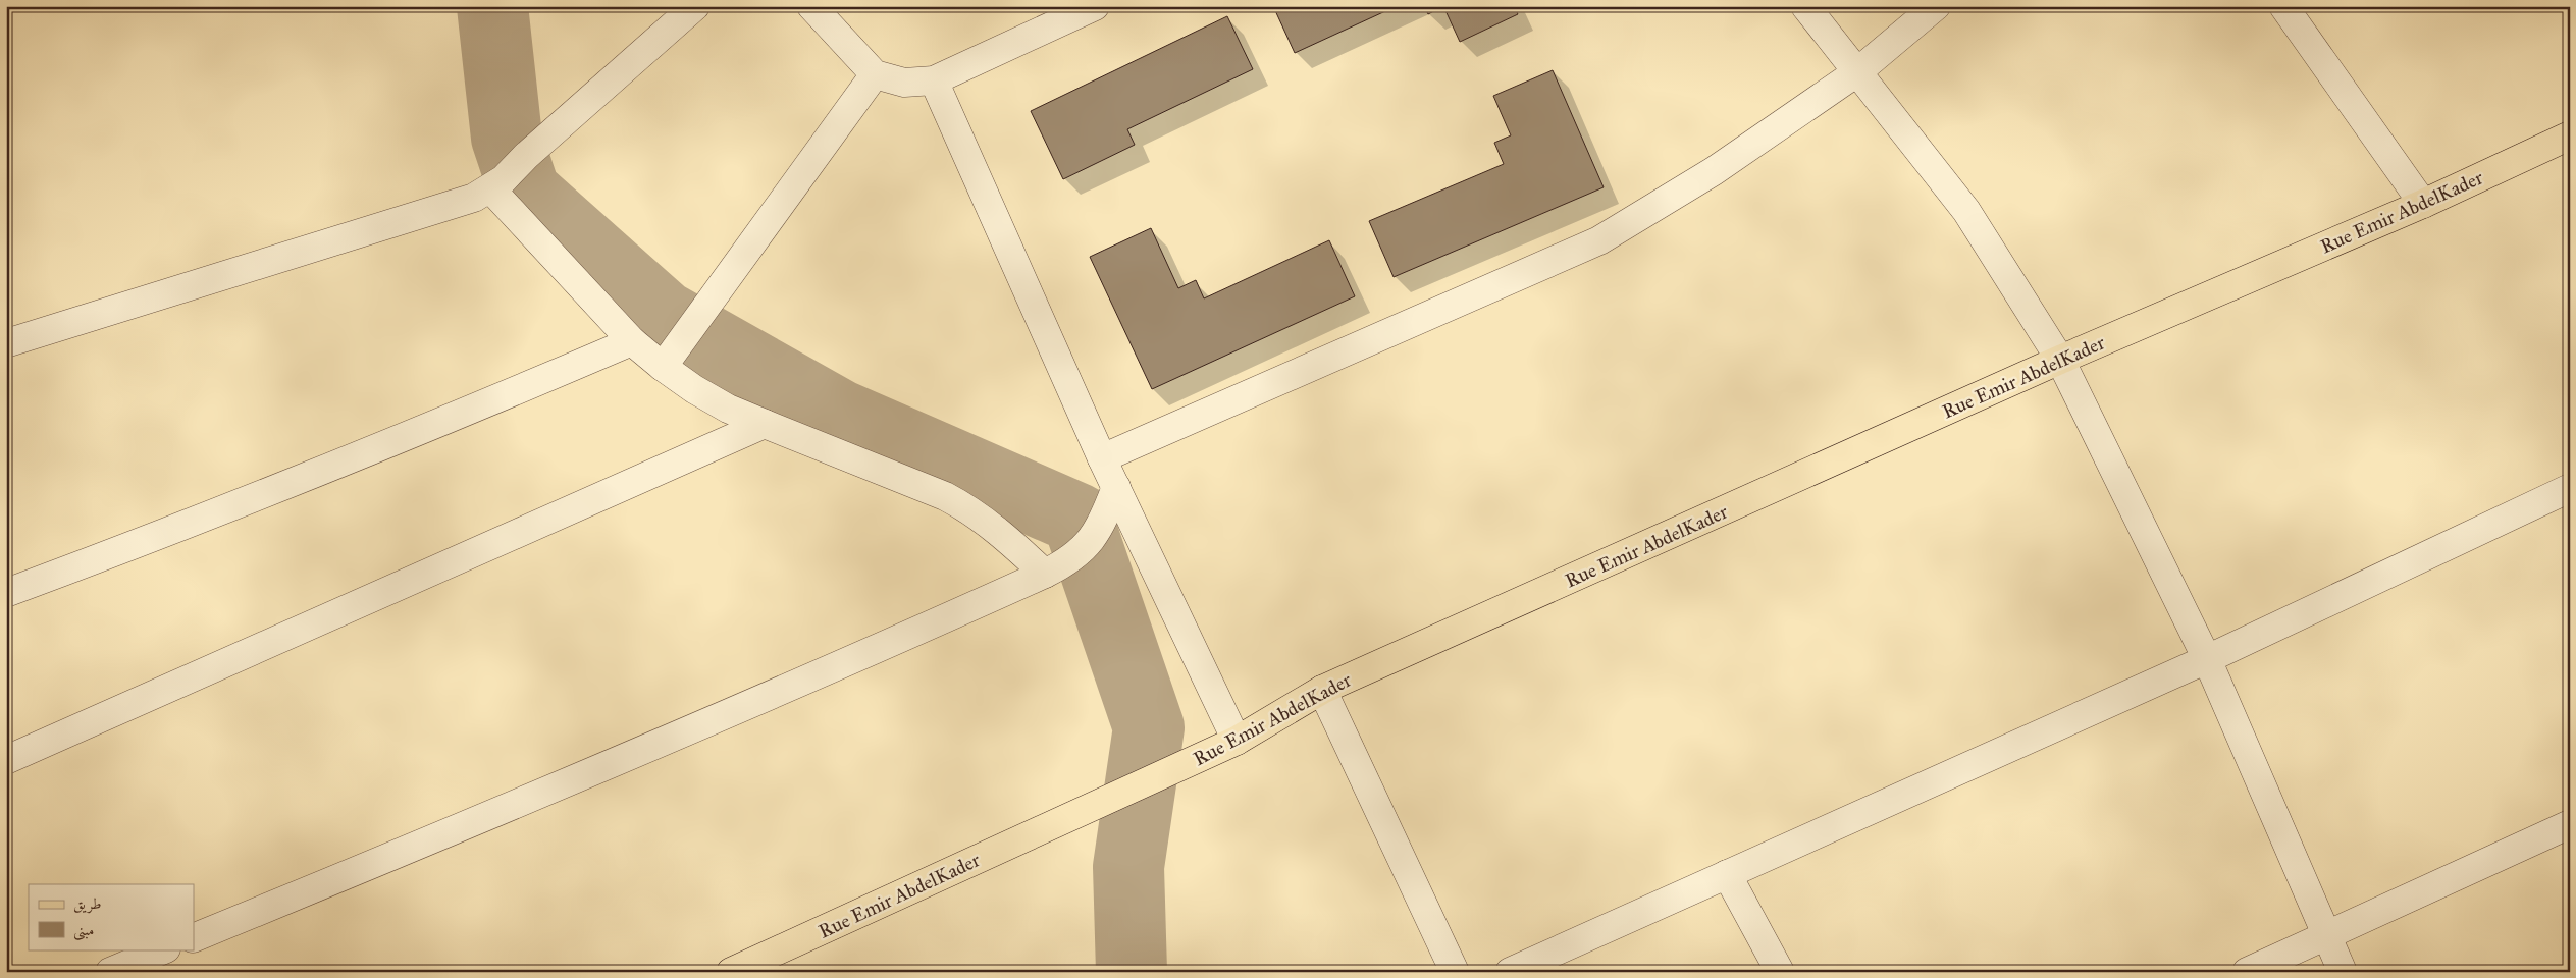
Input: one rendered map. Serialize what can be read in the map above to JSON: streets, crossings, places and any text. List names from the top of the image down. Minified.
{"streets":{"main road":["Rue Emir AbdelKader"]},"legend":["طريق","مبنى"]}
